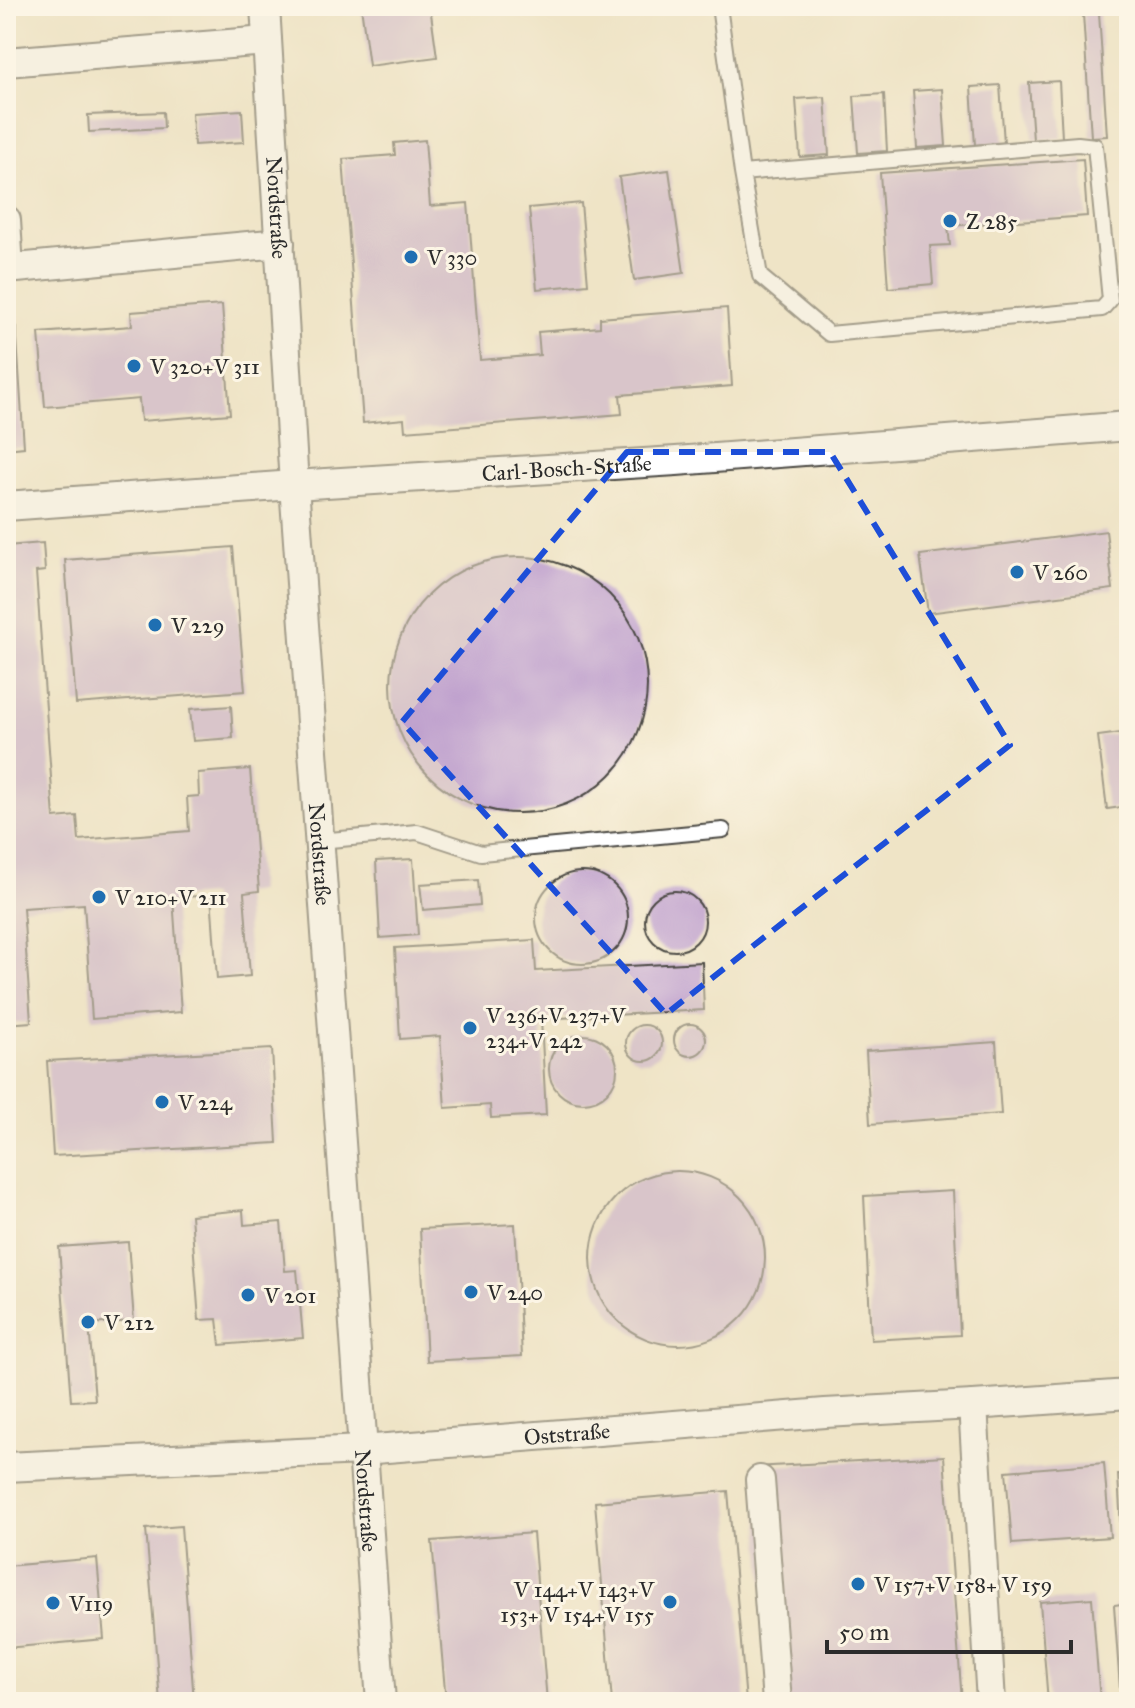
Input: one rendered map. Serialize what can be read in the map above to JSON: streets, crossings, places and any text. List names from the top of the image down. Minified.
{"streets":{"street":["Nordstraße","Carl-Bosch-Straße","Oststraße"]},"crossings":[["Nordstraße","Carl-Bosch-Straße"],["Nordstraße","Oststraße"]],"places":["Z 285","V 330","V 320+V 311","V 260","V 229","V 210+V 211","V 236+V 237+V 234+V 242","V 224","V 240","V 201","V 212","V 157+V 158+ V 159","V 144+V 143+V 153+ V 154+V 155","V119"],"scale_bar":"50 m"}
